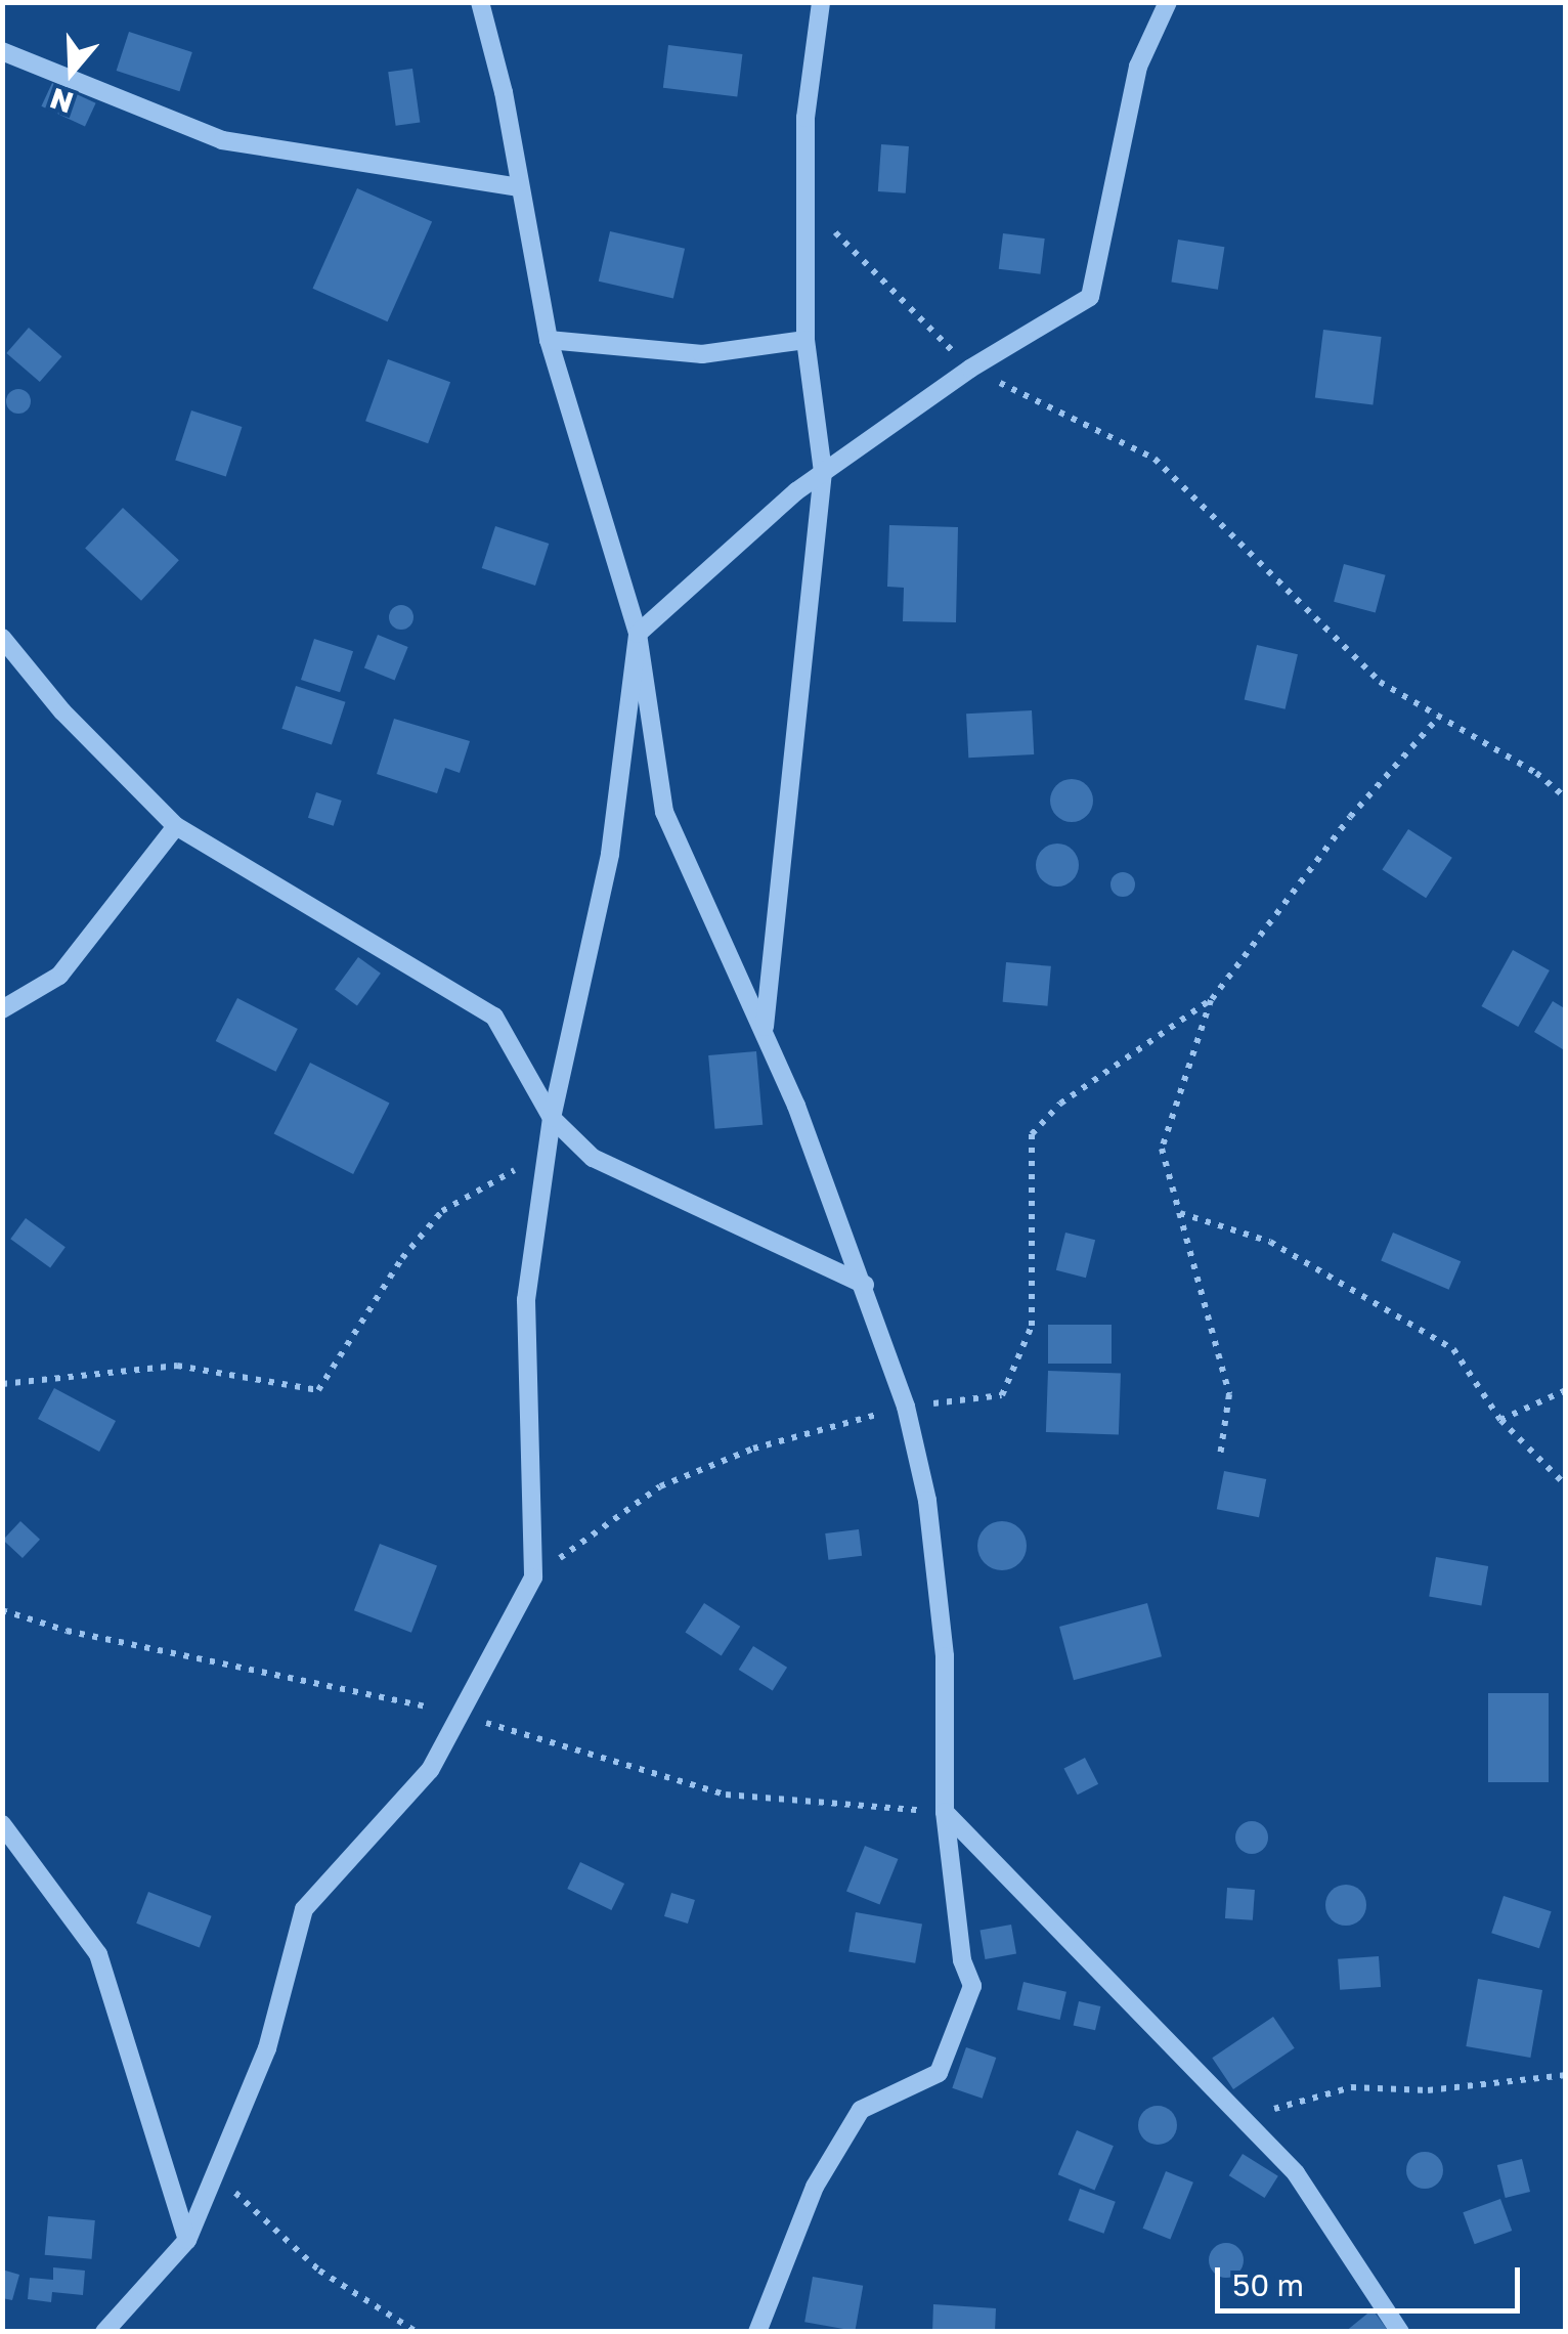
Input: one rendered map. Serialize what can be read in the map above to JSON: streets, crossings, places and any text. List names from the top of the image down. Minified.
{"scale_bar":"50 m","north":"bottom"}
